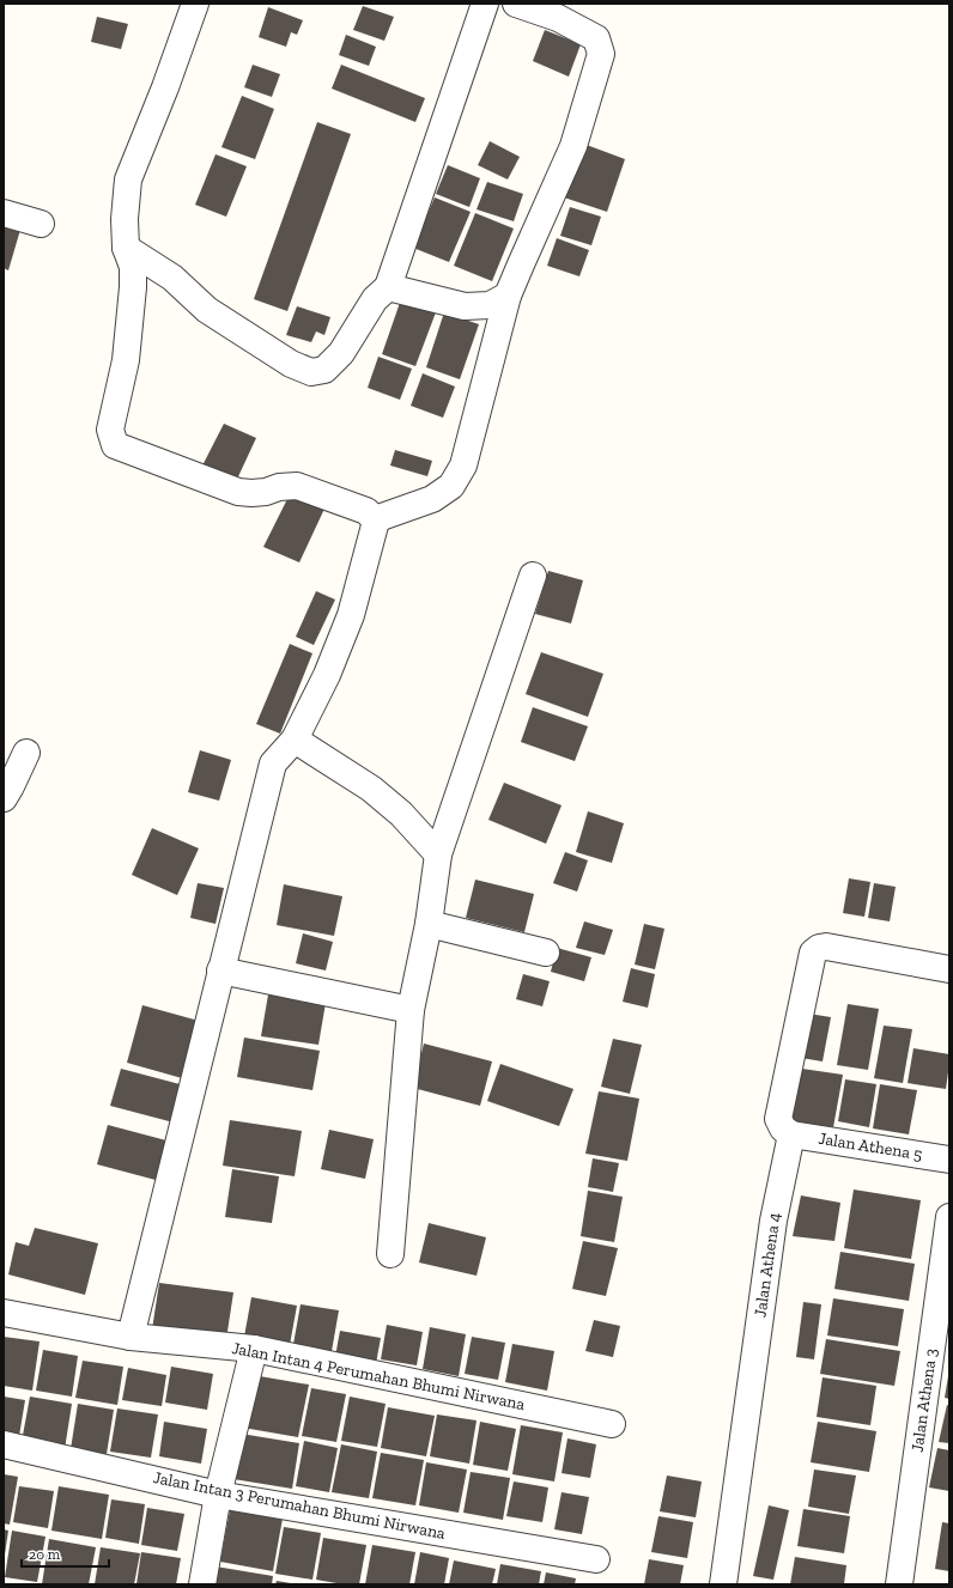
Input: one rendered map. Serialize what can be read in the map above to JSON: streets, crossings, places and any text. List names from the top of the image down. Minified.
{"streets":{"street":["Jalan Athena 5","Jalan Athena 4","Jalan Intan 4 Perumahan Bhumi Nirwana","Jalan Athena 3","Jalan Intan 3 Perumahan Bhumi Nirwana"]},"crossings":[["Jalan Athena 5","Jalan Athena 4"]],"scale_bar":"20 m"}
